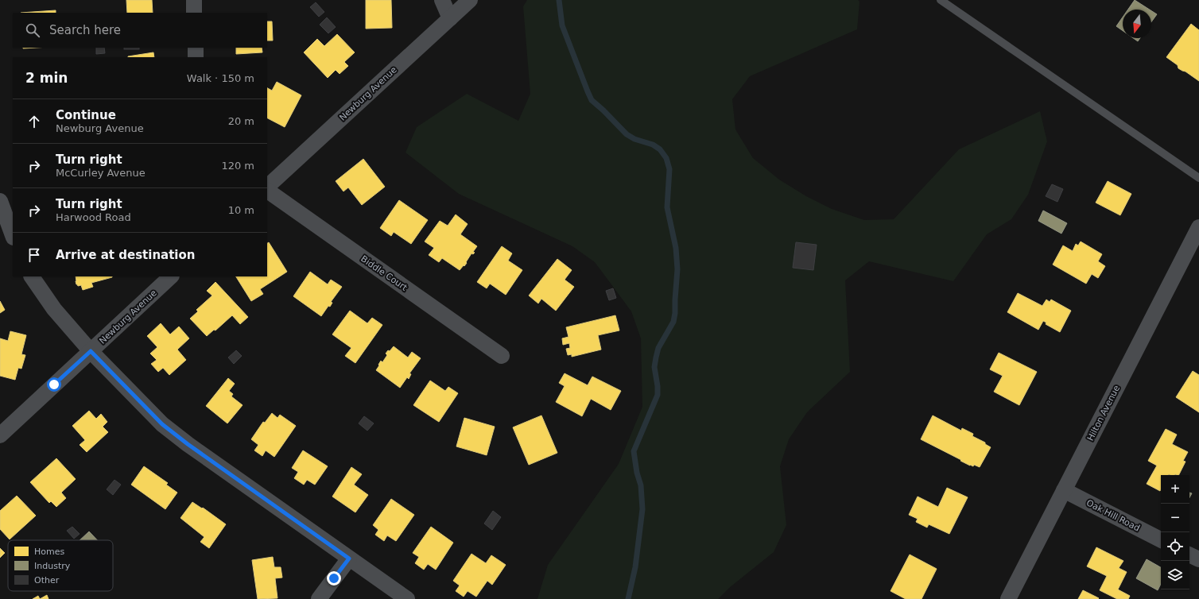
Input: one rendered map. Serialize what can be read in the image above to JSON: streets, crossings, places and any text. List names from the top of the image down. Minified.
{"streets":{"street":["Newburg Avenue","Biddle Court","Hilton Avenue","Oak Hill Road"]},"crossings":[["Hilton Avenue","Oak Hill Road"]],"legend":["Homes","Industry","Other"],"north":"bottom","page":{"search":"Search here","heading":["2 min","Walk · 150 m"],"list":[["Continue","Newburg Avenue","20 m"],["Turn right","McCurley Avenue","120 m"],["Turn right","Harwood Road","10 m"],"Arrive at destination"],"map_buttons":["+","−"]}}
